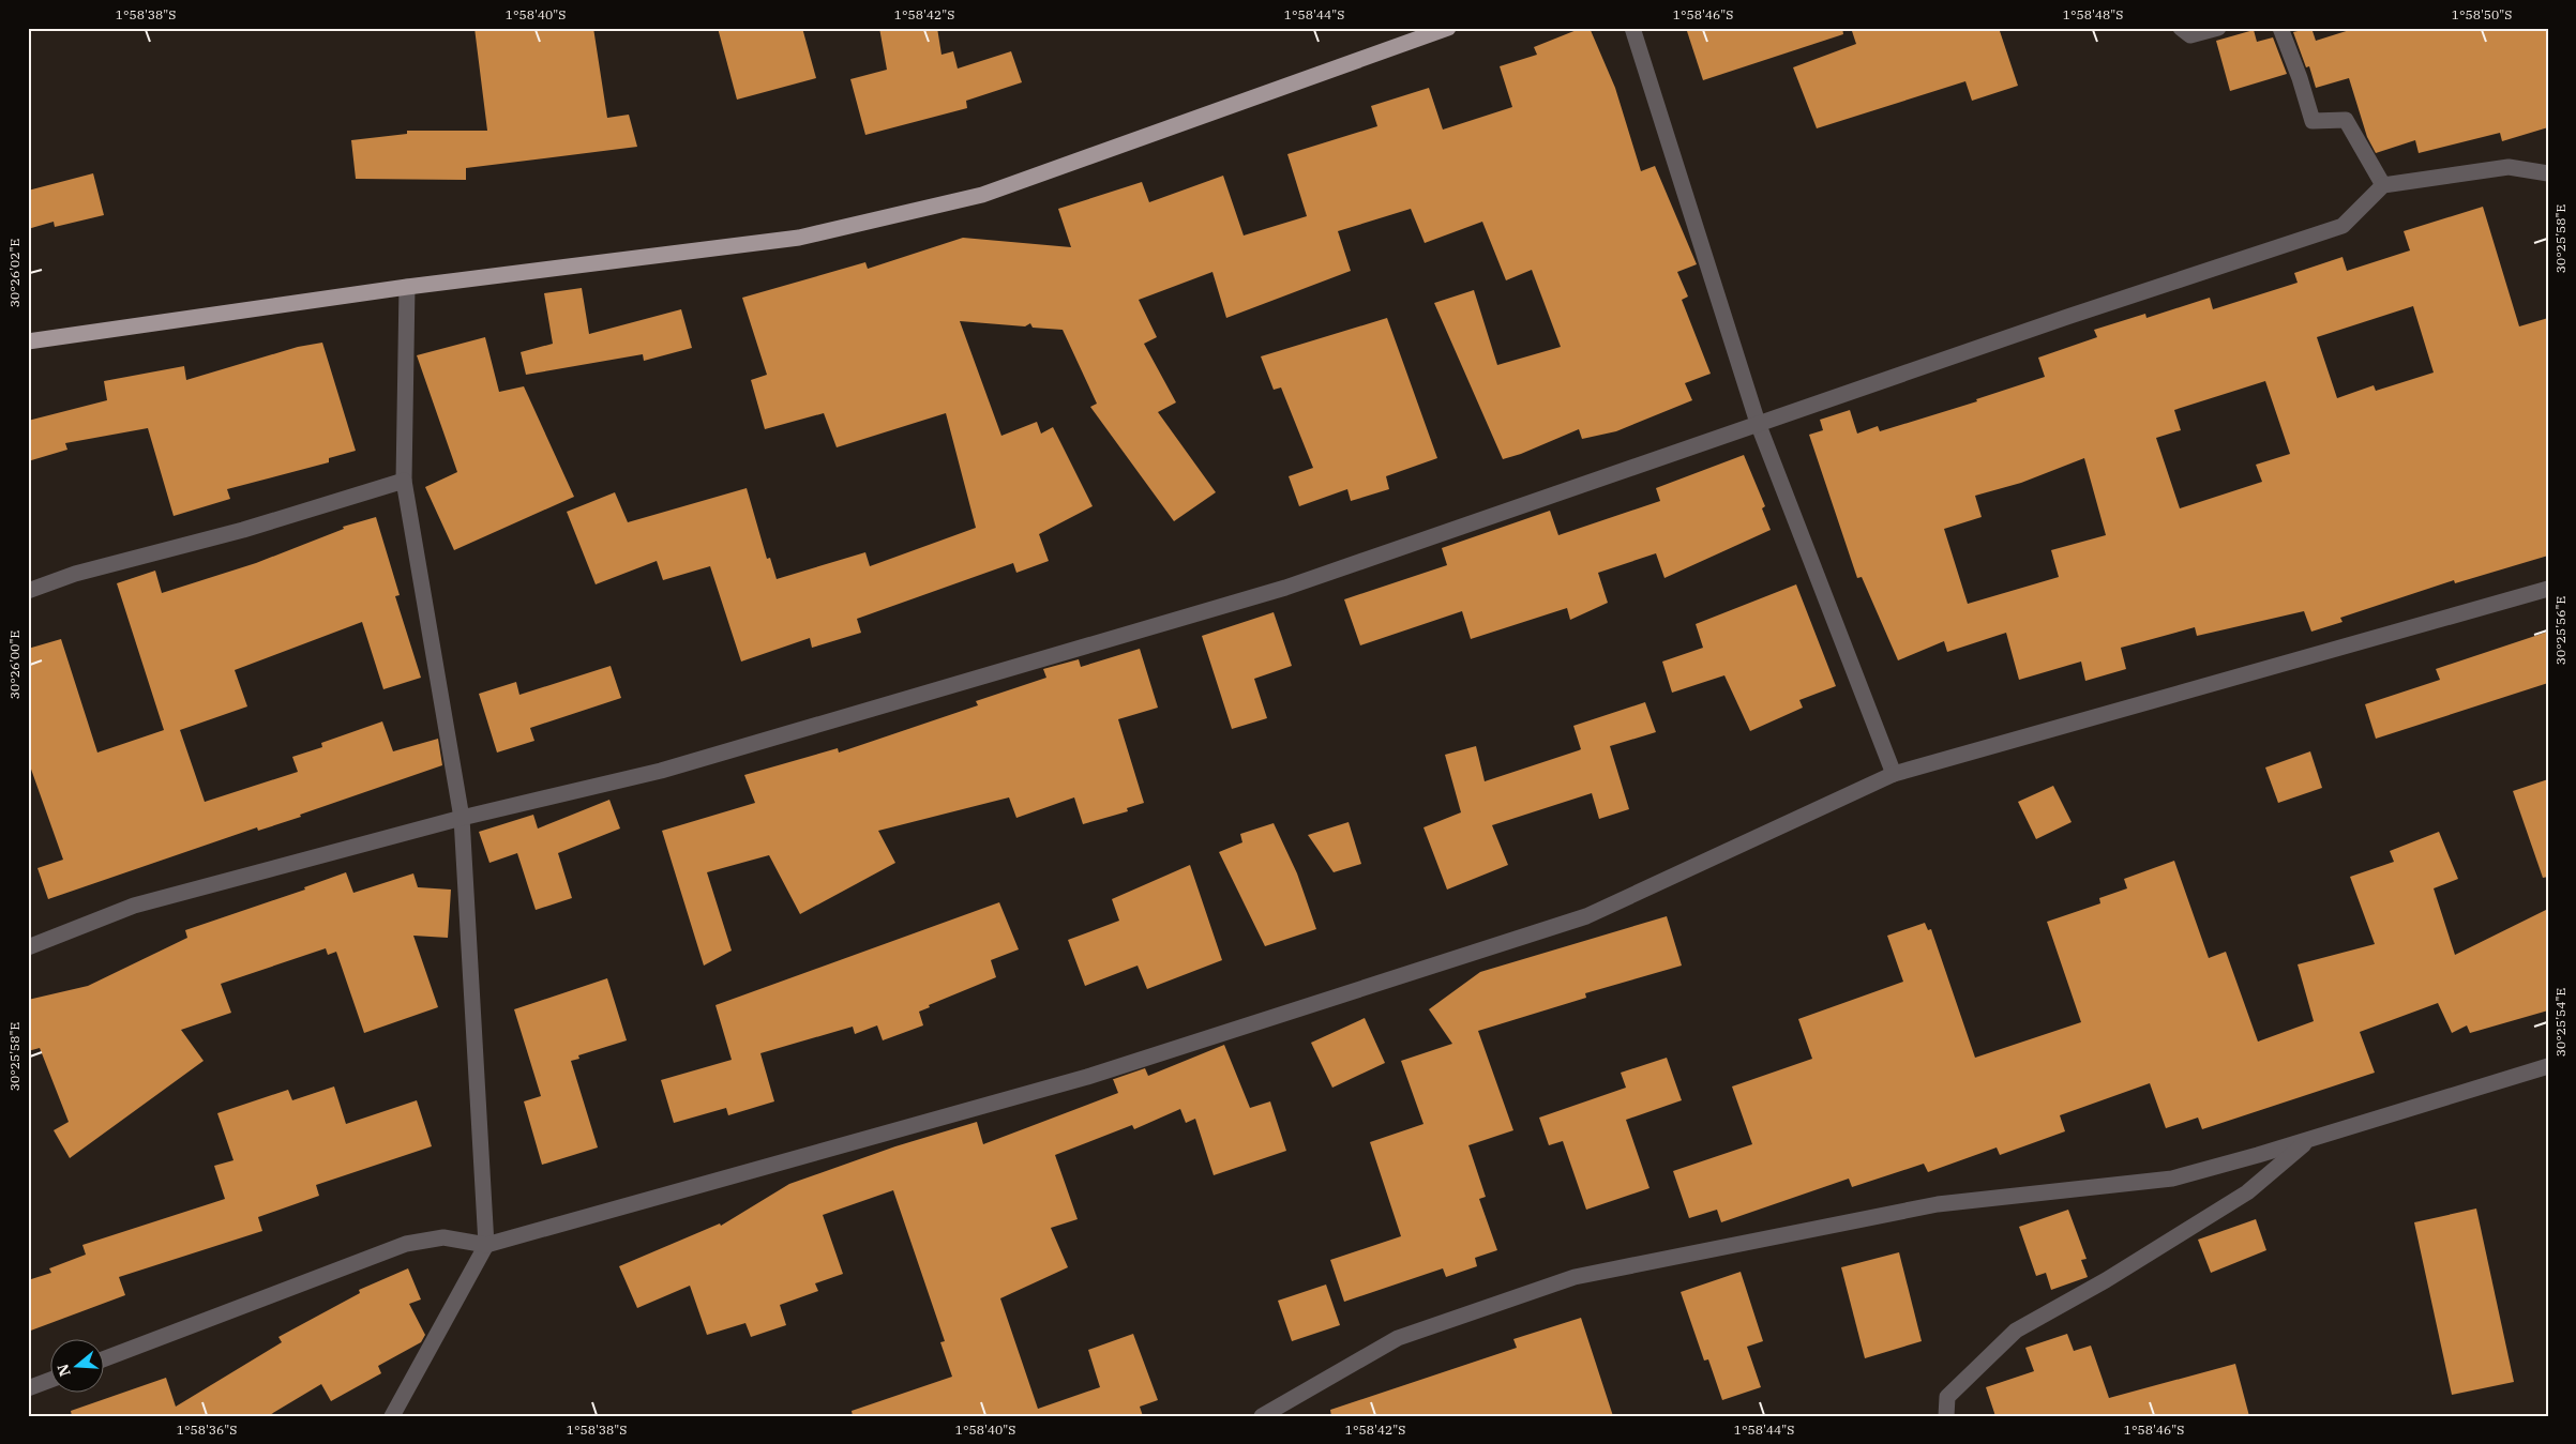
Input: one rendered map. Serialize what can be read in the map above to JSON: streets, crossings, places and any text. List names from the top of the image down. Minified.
{"north":"left","coordinates":["1°58'38\"S","1°58'40\"S","1°58'42\"S","1°58'44\"S","1°58'46\"S","1°58'48\"S","1°58'50\"S","30°25'58\"E","30°26'02\"E","30°25'56\"E","30°26'00\"E","30°25'54\"E","1°58'36\"S"]}
